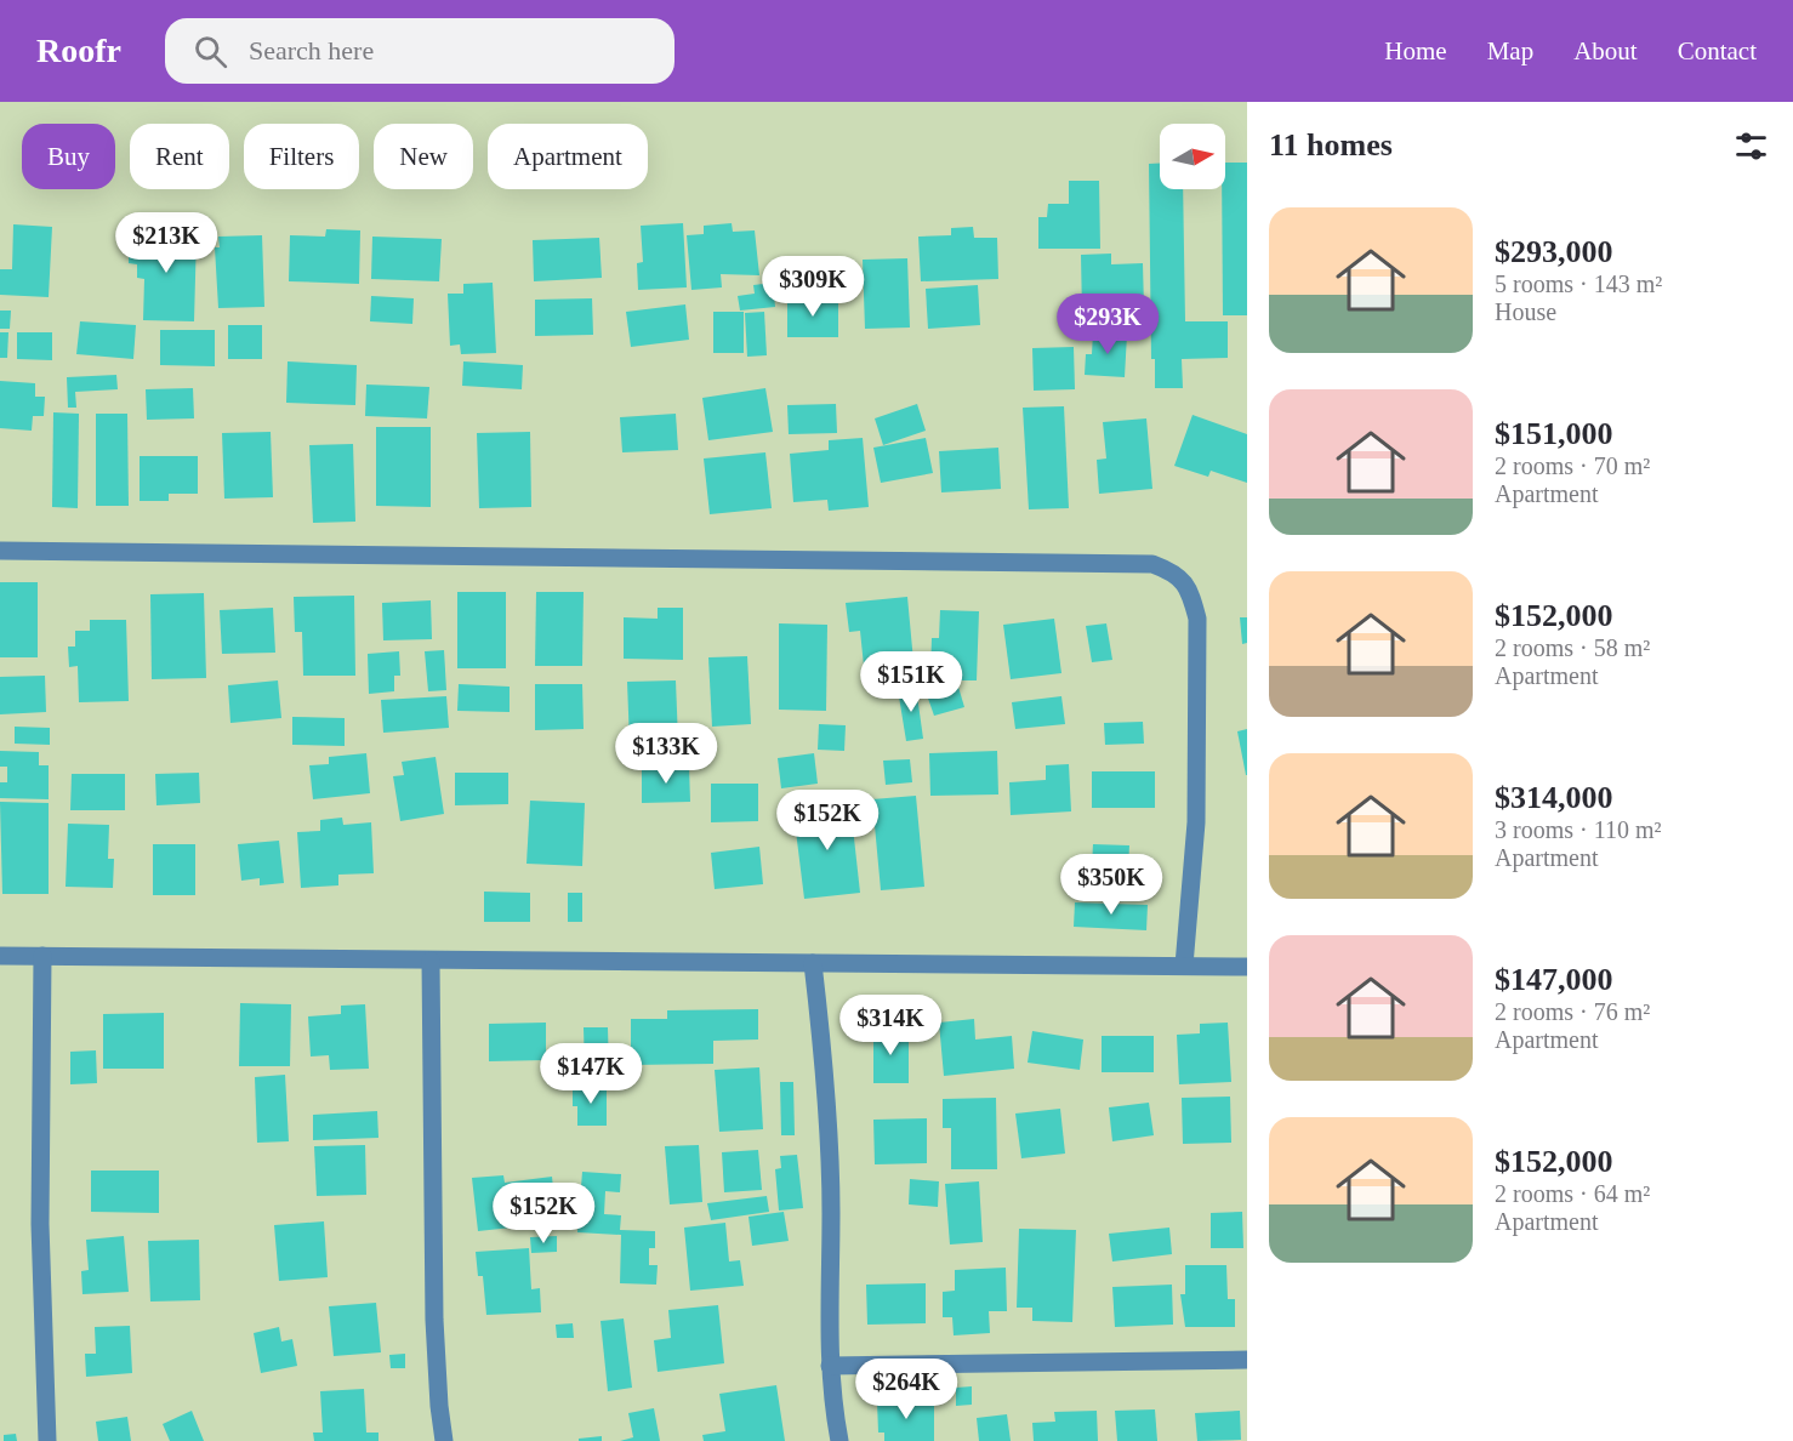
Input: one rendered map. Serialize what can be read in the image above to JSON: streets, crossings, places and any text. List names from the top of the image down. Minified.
{"north":"right","page":{"header":"Roofr","search":"Search here","nav":["Home","Map","About","Contact"],"heading":"11 homes","chip":["Buy","Rent","Filters","New","Apartment"],"list":[{"name":"$293,000","note":"5 rooms · 143 m² · House"},{"name":"$151,000","note":"2 rooms · 70 m² · Apartment"},{"name":"$152,000","note":"2 rooms · 58 m² · Apartment"},{"name":"$314,000","note":"3 rooms · 110 m² · Apartment"},{"name":"$147,000","note":"2 rooms · 76 m² · Apartment"},{"name":"$152,000","note":"2 rooms · 64 m² · Apartment"}],"price":["$213K","$309K","$293K","$151K","$133K","$152K","$350K","$314K","$147K","$152K","$264K"]}}
